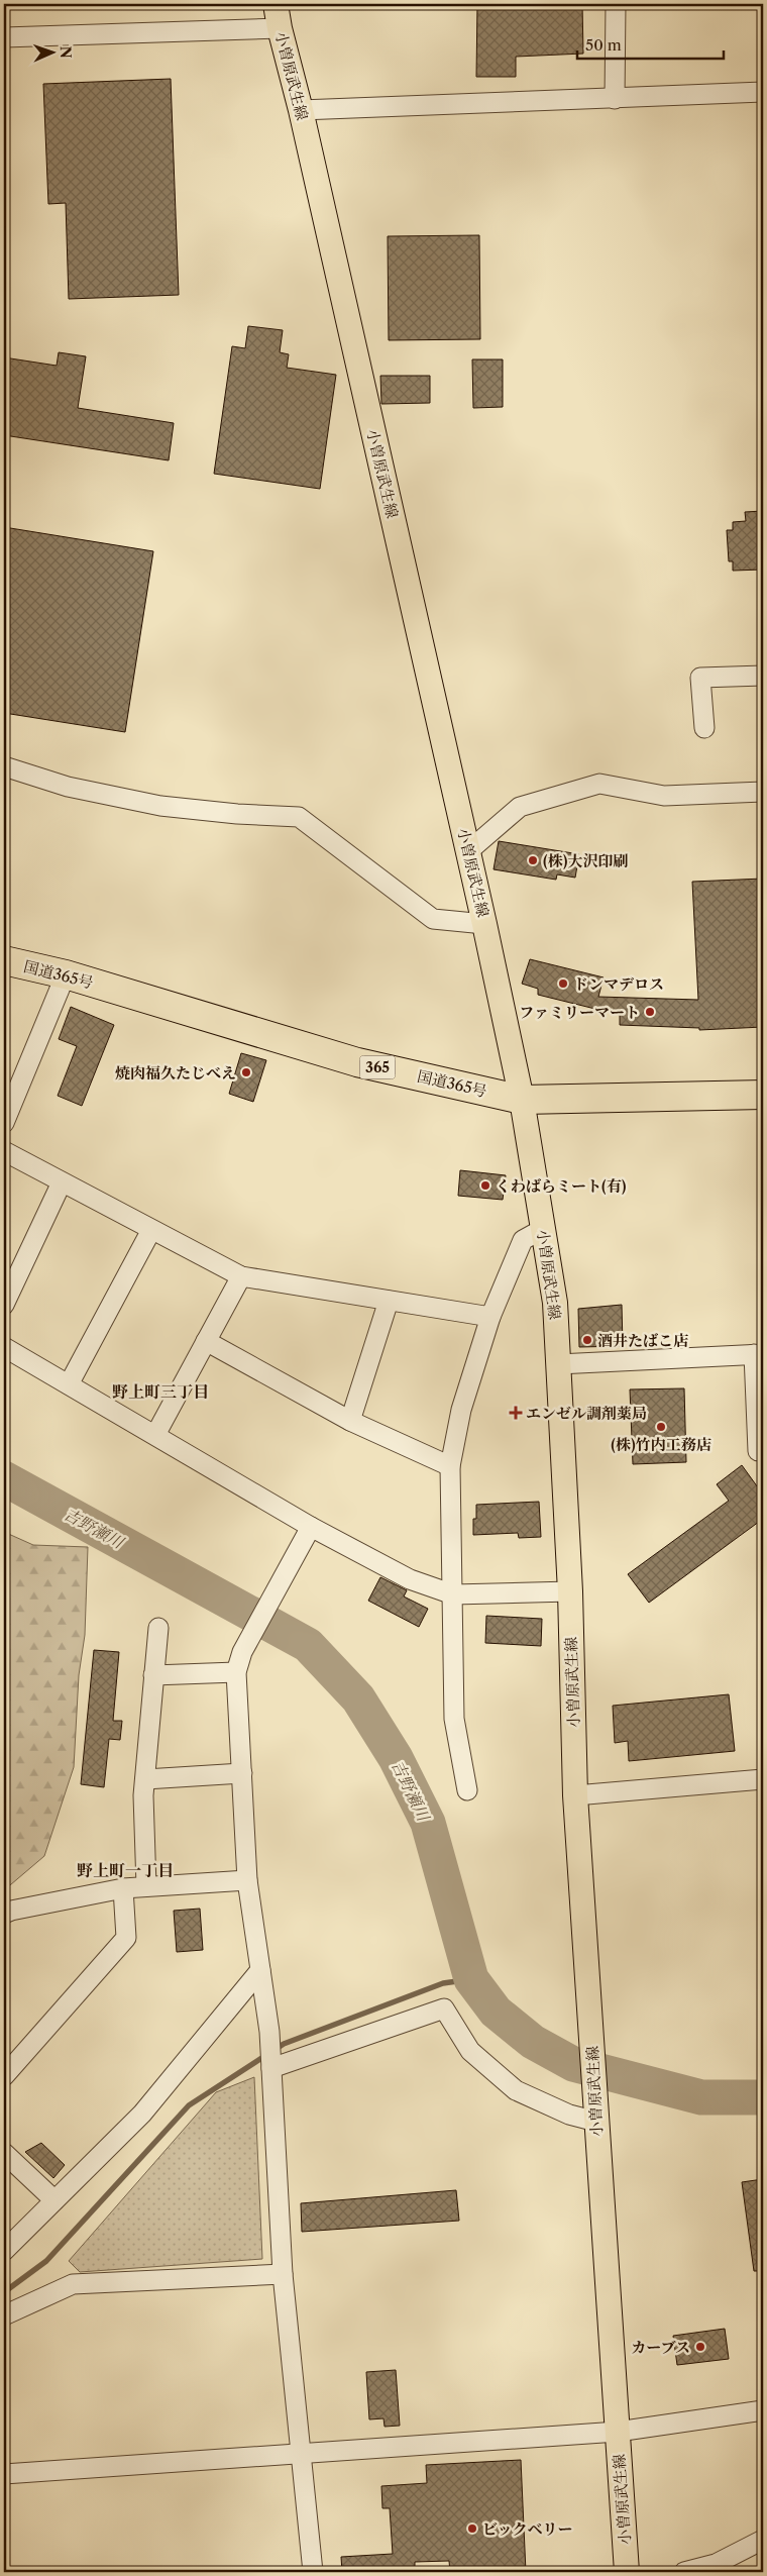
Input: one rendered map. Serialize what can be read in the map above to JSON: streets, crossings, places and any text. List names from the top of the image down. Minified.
{"streets":{"highway":["国道365号","365"],"main road":["小曽原武生線"]},"crossings":[["小曽原武生線","国道365号"]],"districts":["野上町三丁目","野上町一丁目"],"water":["吉野瀬川"],"places":{"other":["(株)大沢印刷","ドンマデロス","ファミリーマート","焼肉福久たじべえ","くわばらミート(有)","酒井たばこ店","(株)竹内工務店","カーブス","ビックベリー"],"health":["エンゼル調剤薬局"]},"scale_bar":"50 m","north":"right"}
